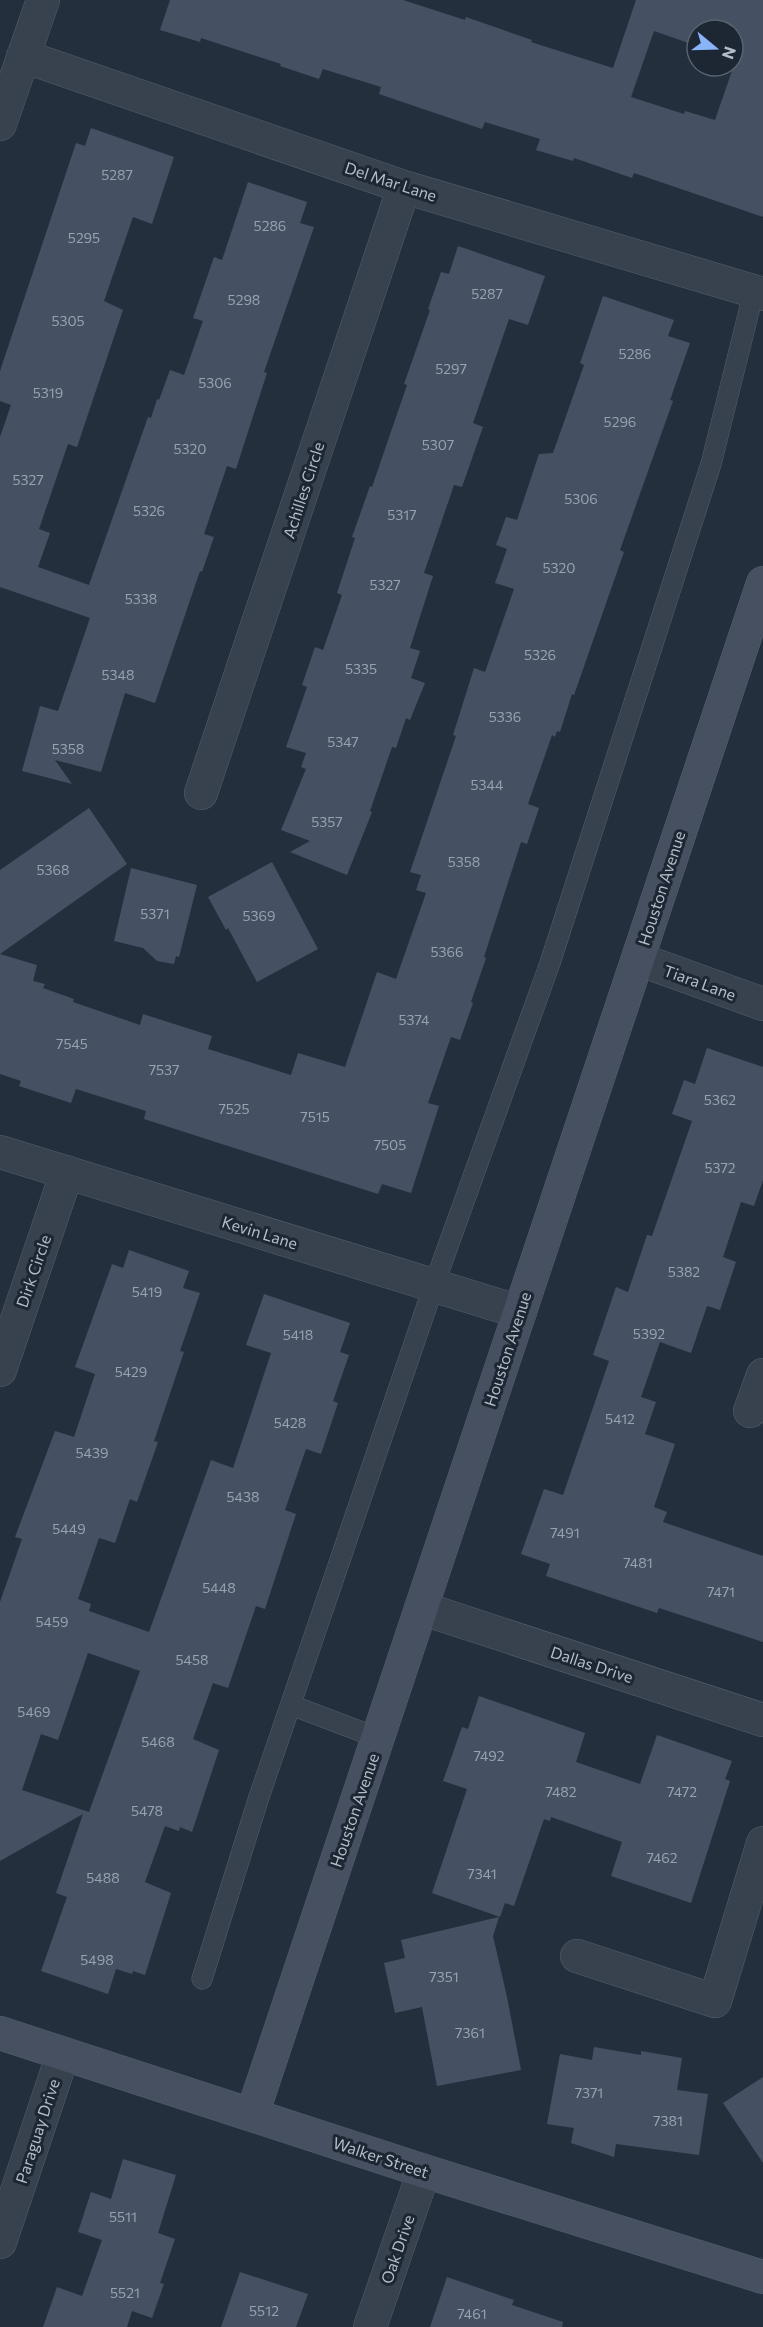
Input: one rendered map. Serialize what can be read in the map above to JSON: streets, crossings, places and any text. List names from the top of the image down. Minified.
{"streets":{"street":["Del Mar Lane","Achilles Circle","Houston Avenue","Tiara Lane","Kevin Lane","Dirk Circle","Dallas Drive","Paraguay Drive","Walker Street","Oak Drive"]},"crossings":[["Del Mar Lane","Achilles Circle"],["Houston Avenue","Tiara Lane"],["Houston Avenue","Kevin Lane"],["Houston Avenue","Dallas Drive"],["Houston Avenue","Walker Street"],["Kevin Lane","Dirk Circle"],["Paraguay Drive","Walker Street"],["Walker Street","Oak Drive"]],"house_numbers":["5287","5286","5295","5287","5298","5305","5286","5297","5306","5319","5296","5307","5320","5327","5306","5326","5317","5320","5327","5338","5326","5335","5348","5336","5347","5358","5344","5357","5358","5368","5371","5369","5366","5374","7545","7537","5362","7525","7515","7505","5372","5382","5419","5392","5418","5429","5412","5428","5439","5438","5449","7491","7481","5448","7471","5459","5458","5469","5468","7492","7482","7472","5478","7462","7341","5488","5498","7351","7361","7371","7381","5511","5521","5512","7461"],"north":"right"}
